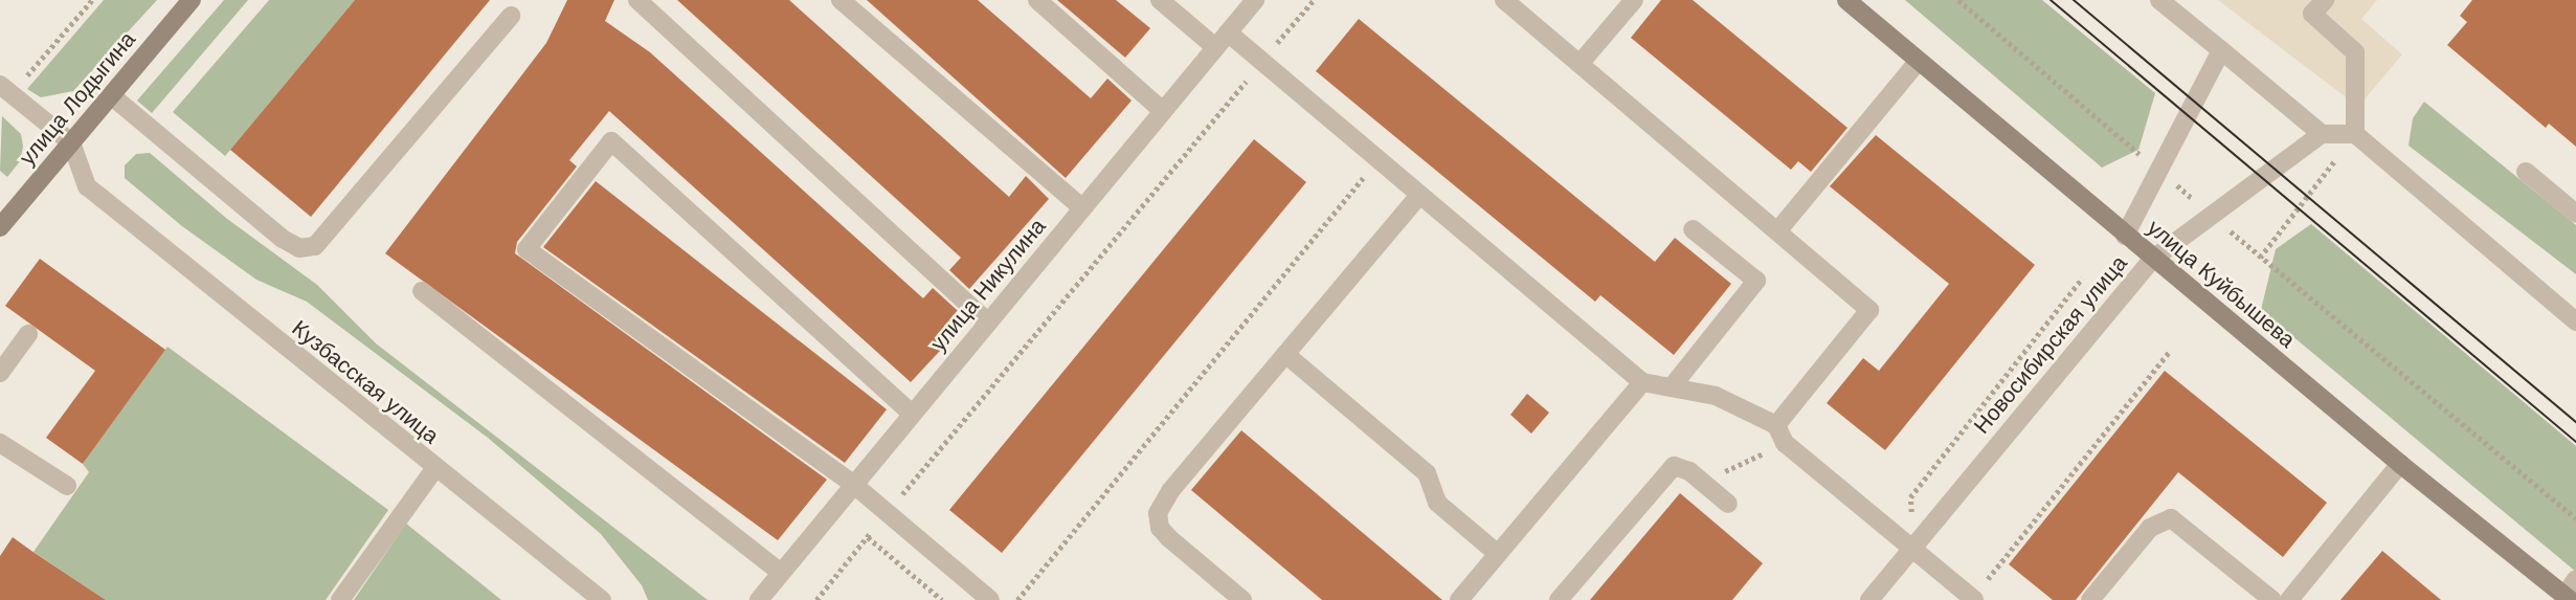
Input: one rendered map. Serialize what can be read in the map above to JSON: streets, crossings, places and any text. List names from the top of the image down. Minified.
{"streets":{"main road":["улица Лодыгина","улица Куйбышева"],"street":["улица Никулина","Новосибирская улица","Кузбасская улица"]},"crossings":[["улица Лодыгина","Кузбасская улица"],["улица Куйбышева","Новосибирская улица"]]}
